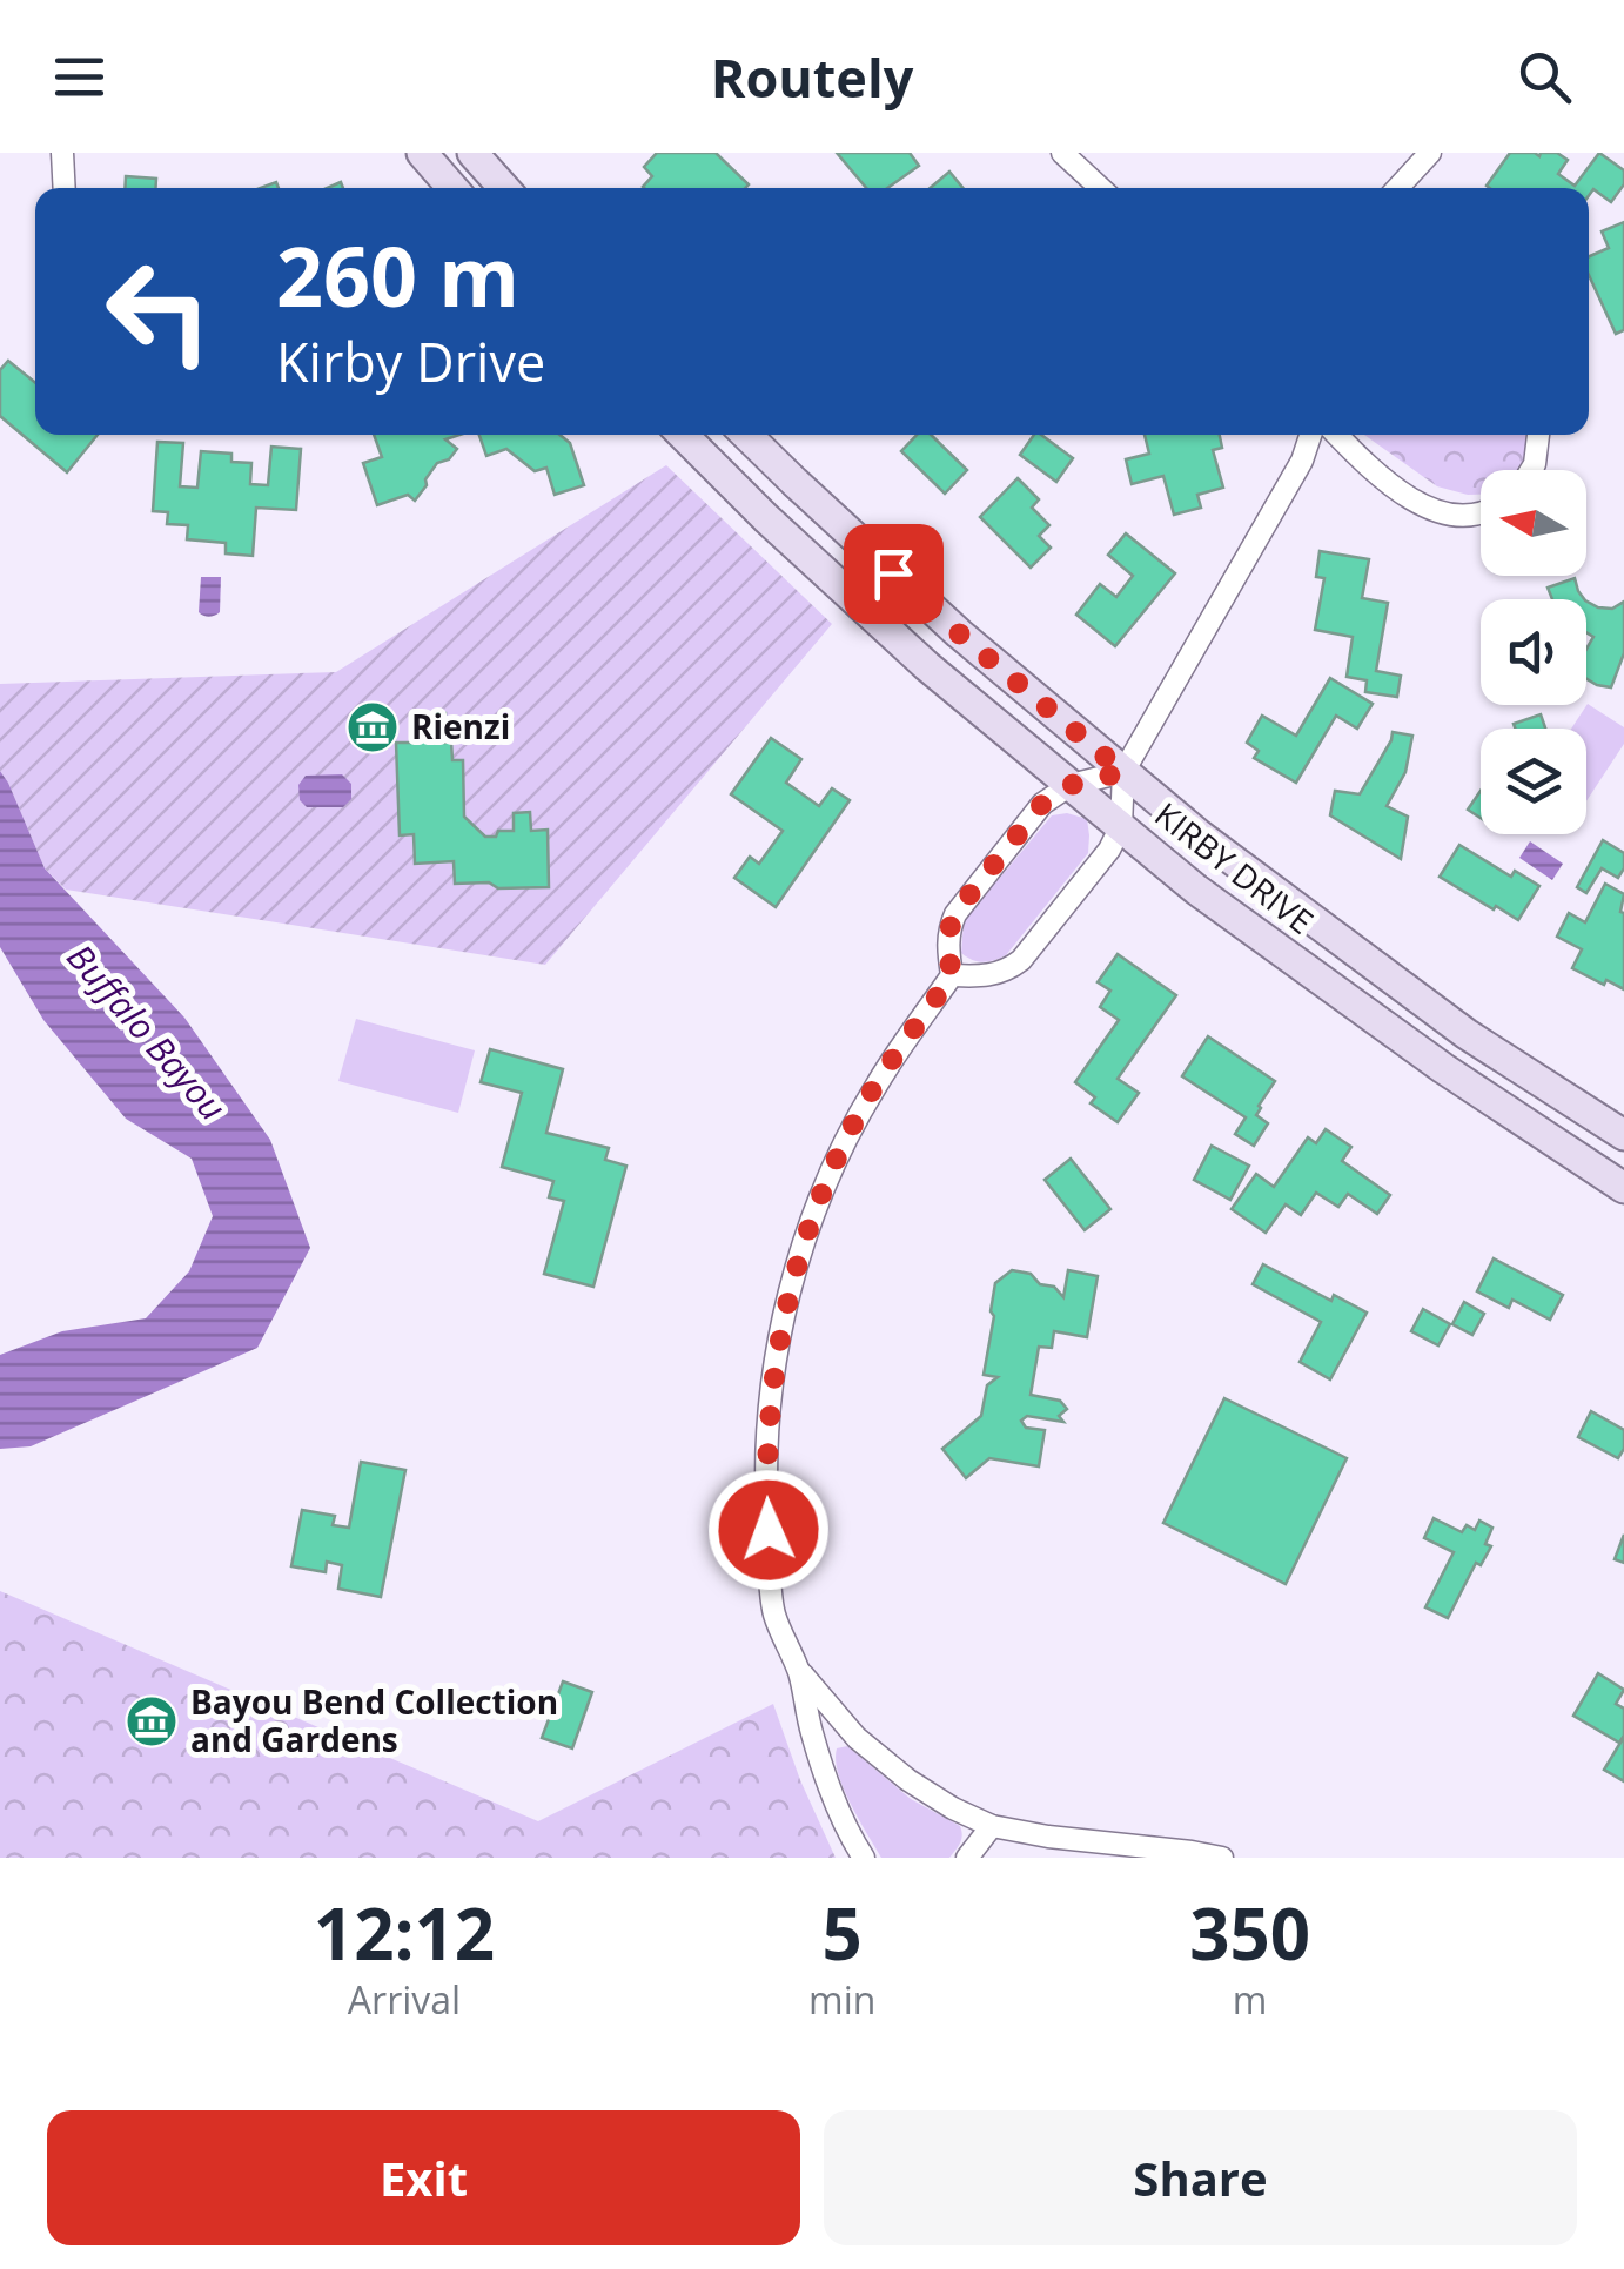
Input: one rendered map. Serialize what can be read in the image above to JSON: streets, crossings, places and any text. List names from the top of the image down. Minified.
{"streets":{"main road":["KIRBY DRIVE"]},"water":["Buffalo Bayou"],"places":{"museum":["Rienzi","Bayou Bend Collection and Gardens"]},"north":"left","page":{"header":"Routely","turn":["260 m","Kirby Drive"],"eta":["12:12","Arrival","5","min","350","m"],"buttons":["Exit","Share"]}}
